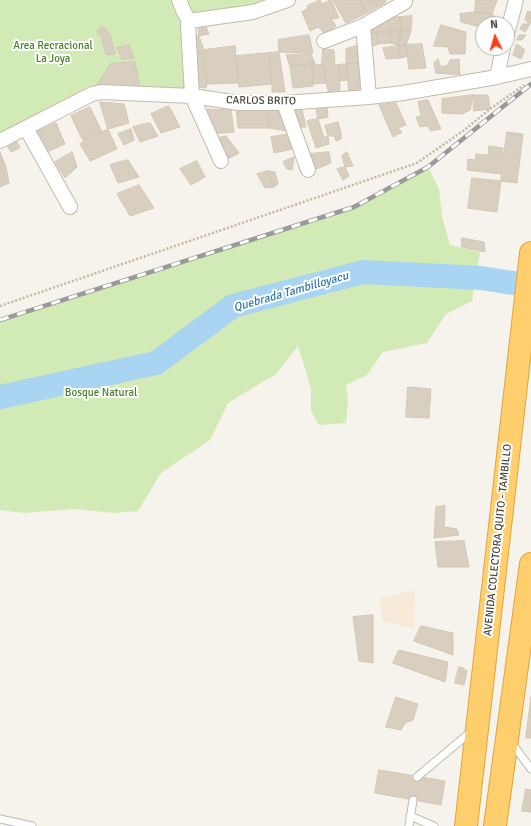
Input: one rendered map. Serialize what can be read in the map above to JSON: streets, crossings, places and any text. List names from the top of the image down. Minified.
{"streets":{"highway":["AVENIDA COLECTORA QUITO - TAMBILLO"],"street":["CARLOS BRITO"]},"water":["Quebrada Tambilloyacu"],"parks":["Area Recracional La Joya","Bosque Natural"],"north":"top"}
